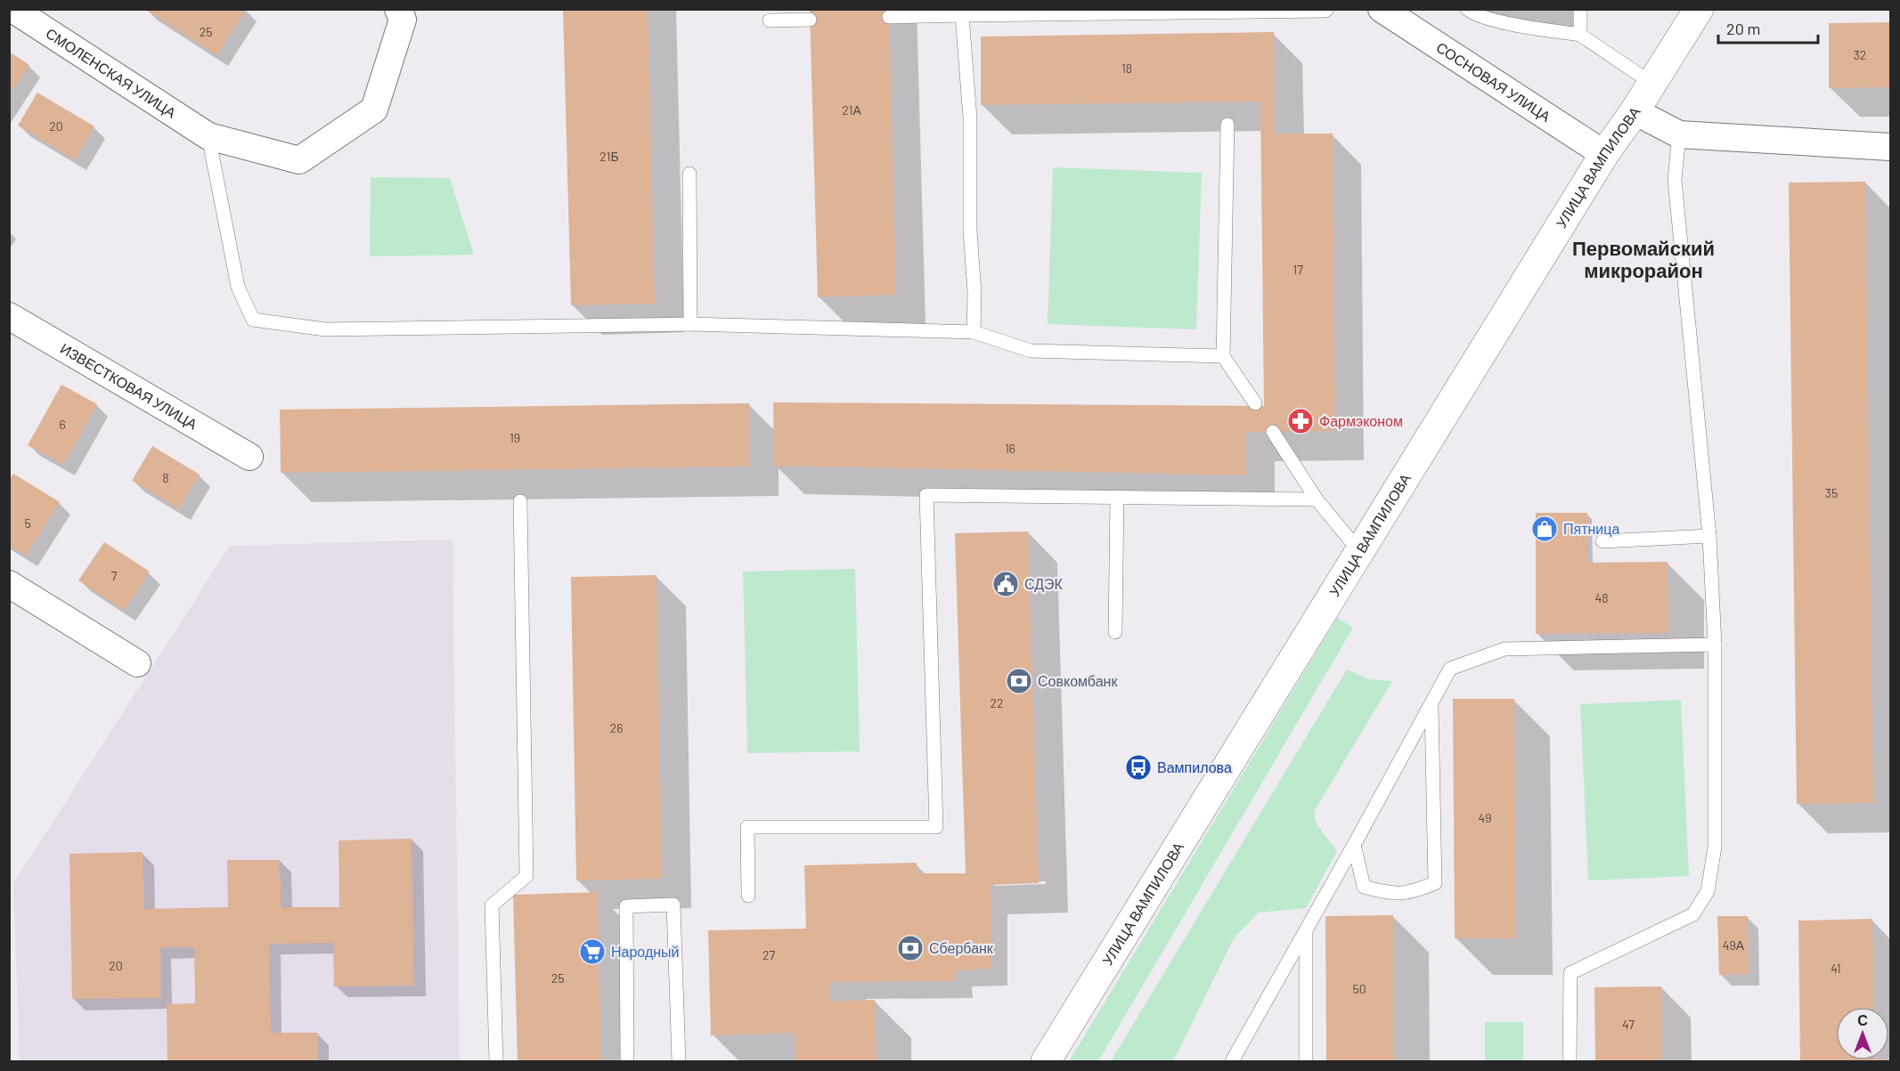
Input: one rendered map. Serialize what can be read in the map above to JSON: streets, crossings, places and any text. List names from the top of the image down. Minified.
{"streets":{"street":["СМОЛЕНСКАЯ УЛИЦА","СОСНОВАЯ УЛИЦА","УЛИЦА ВАМПИЛОВА","ИЗВЕСТКОВАЯ УЛИЦА"]},"crossings":[["СОСНОВАЯ УЛИЦА","УЛИЦА ВАМПИЛОВА"]],"districts":["Первомайский микрорайон"],"places":{"pharmacy":["Фармэконом"],"shop":["Пятница"],"public building":["СДЭК"],"bank":["Совкомбанк","Сбербанк"],"bus stop":["Вампилова"],"supermarket":["Народный"]},"house_numbers":["25","32","18","21А","20","21Б","17","6","19","16","8","35","5","7","48","22","26","49","49А","27","20","41","25","50","47"],"scale_bar":"20 m","north":"top"}
